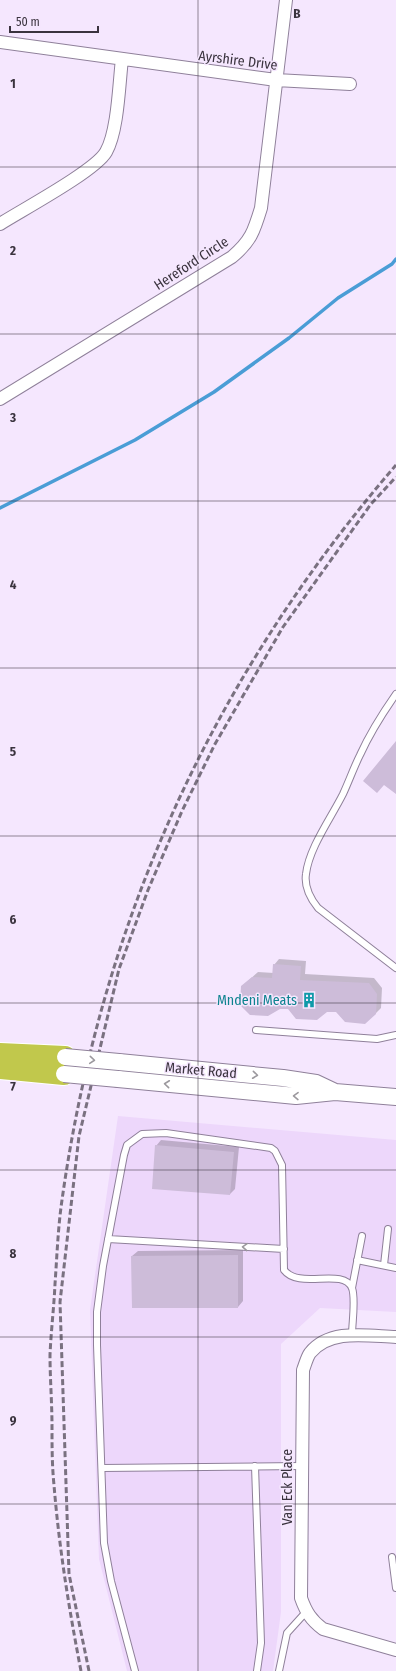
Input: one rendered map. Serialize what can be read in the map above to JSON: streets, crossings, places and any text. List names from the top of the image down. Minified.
{"streets":{"street":["Ayrshire Drive","Hereford Circle","Market Road","Van Eck Place"]},"crossings":[["Ayrshire Drive","Hereford Circle"]],"places":{"building":["Mndeni Meats"]},"scale_bar":"50 m","grid":{"columns":["B"],"rows":["1","2","3","4","5","6","7","8","9"]}}
